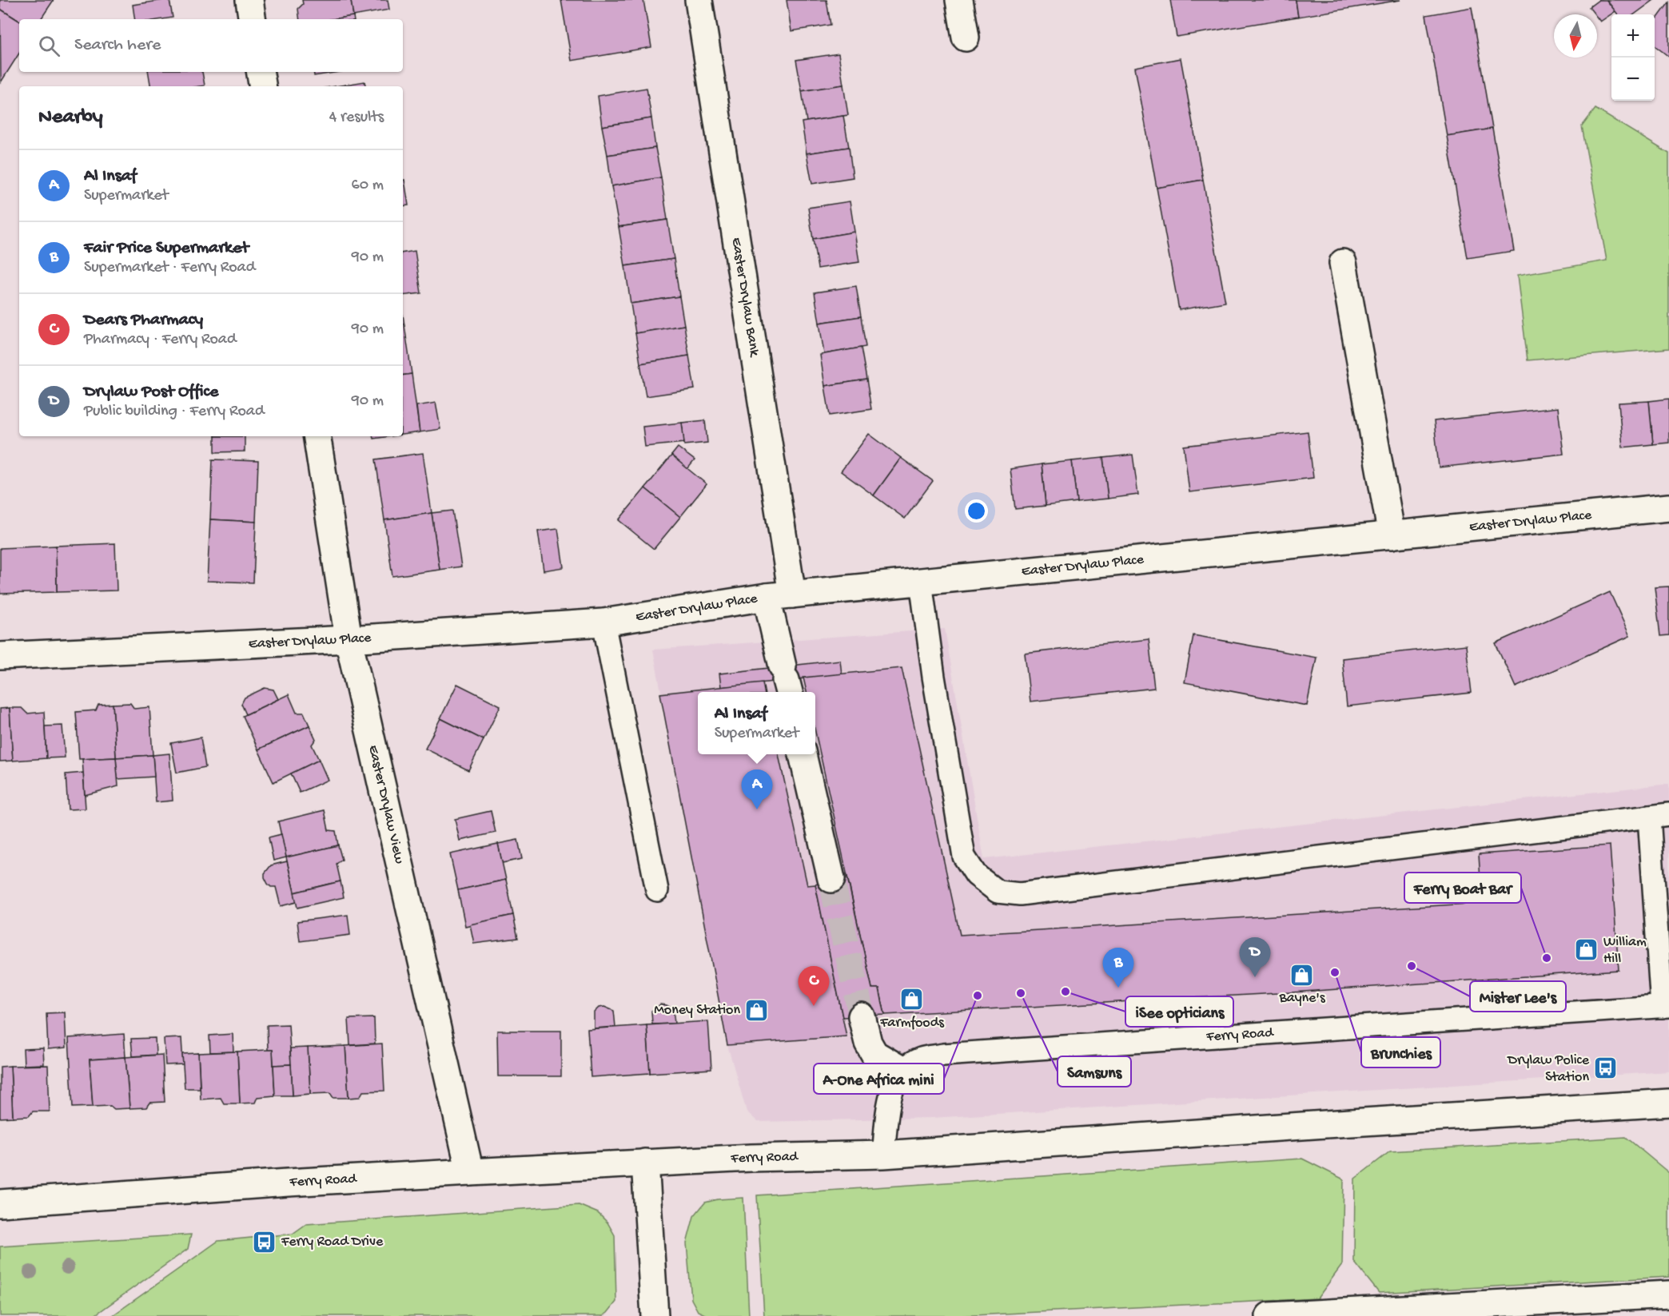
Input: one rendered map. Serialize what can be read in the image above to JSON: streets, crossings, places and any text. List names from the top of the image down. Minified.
{"streets":{"street":["Easter Drylaw Bank","Easter Drylaw Place","Easter Drylaw View","Ferry Road"]},"crossings":[["Easter Drylaw Bank","Easter Drylaw Place"],["Easter Drylaw Place","Easter Drylaw View"],["Easter Drylaw View","Ferry Road"]],"places":{"shop":["William Hill","Bayne's","Farmfoods","Money Station"],"other":["Ferry Boat Bar","Mister Lee's","Brunchies","iSee opticians","Samsuns","A-One Africa mini"],"bus stop":["Drylaw Police Station","Ferry Road Drive"]},"north":"bottom","page":{"map_buttons":["+","−"],"search":"Search here","heading":["Nearby","4 results"],"list":[{"mark":"A","name":"Al Insaf","note":"Supermarket","value":"60 m"},{"mark":"B","name":"Fair Price Supermarket","note":"Supermarket · Ferry Road","value":"90 m"},{"mark":"C","name":"Dears Pharmacy","note":"Pharmacy · Ferry Road","value":"90 m"},{"mark":"D","name":"Drylaw Post Office","note":"Public building · Ferry Road","value":"90 m"}],"popup":["Al Insaf","Supermarket"],"pins":["A","D","B","C"]}}
